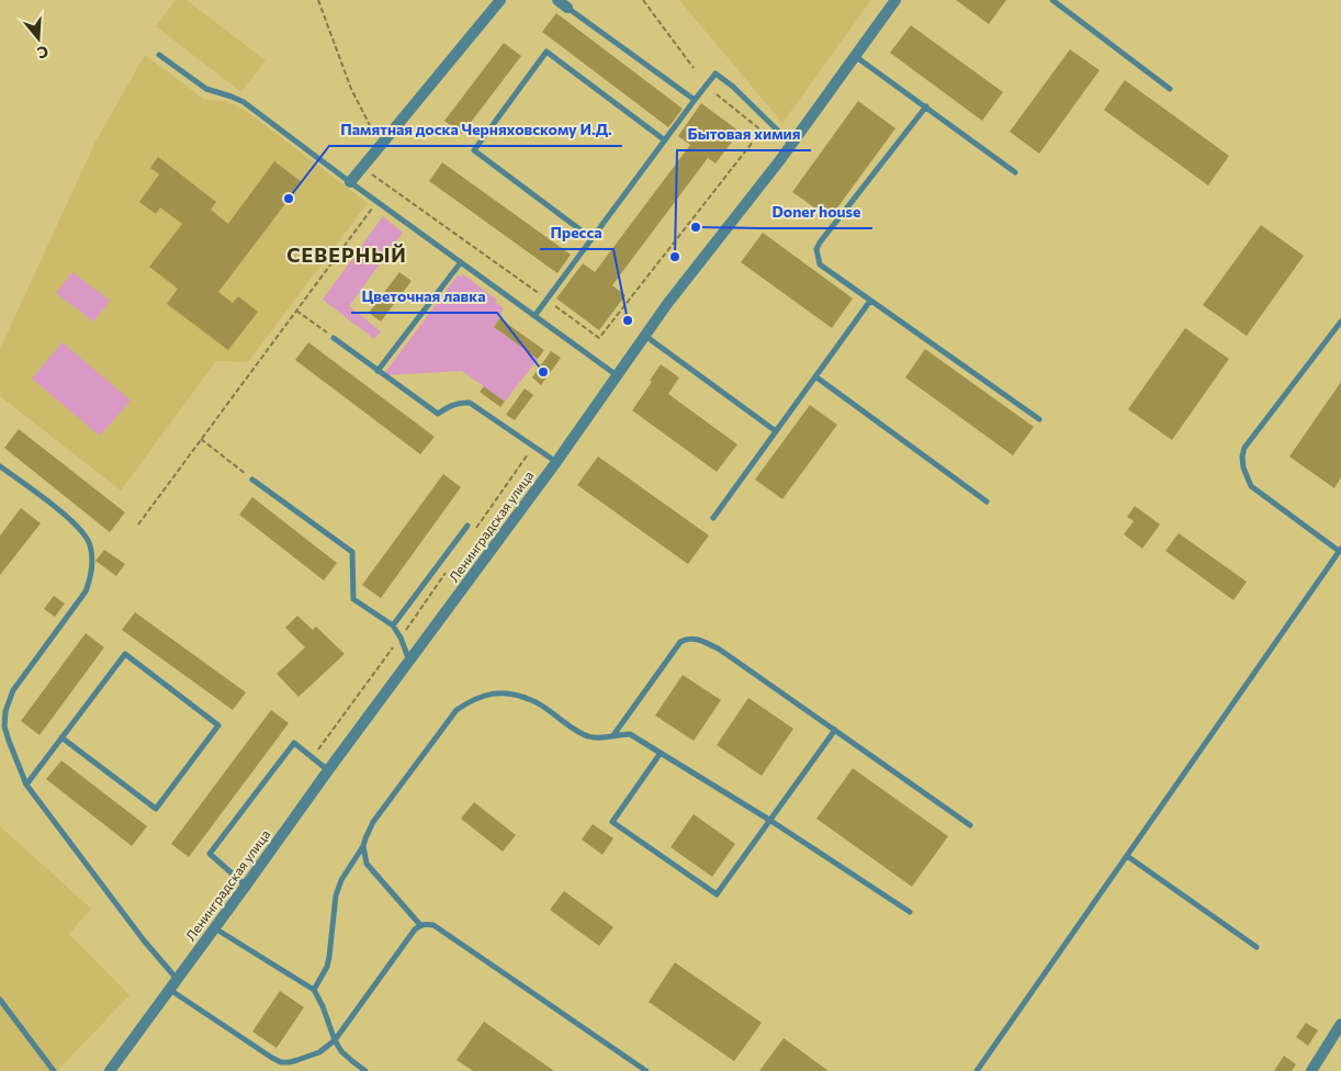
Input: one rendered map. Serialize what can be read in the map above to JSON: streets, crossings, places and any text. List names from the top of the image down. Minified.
{"streets":{"street":["Ленинградская улица"]},"districts":["СЕВЕРНЫЙ"],"places":["Памятная доска Черняховскому И.Д.","Doner house","Бытовая химия","Пресса","Цветочная лавка"],"north":"bottom"}
